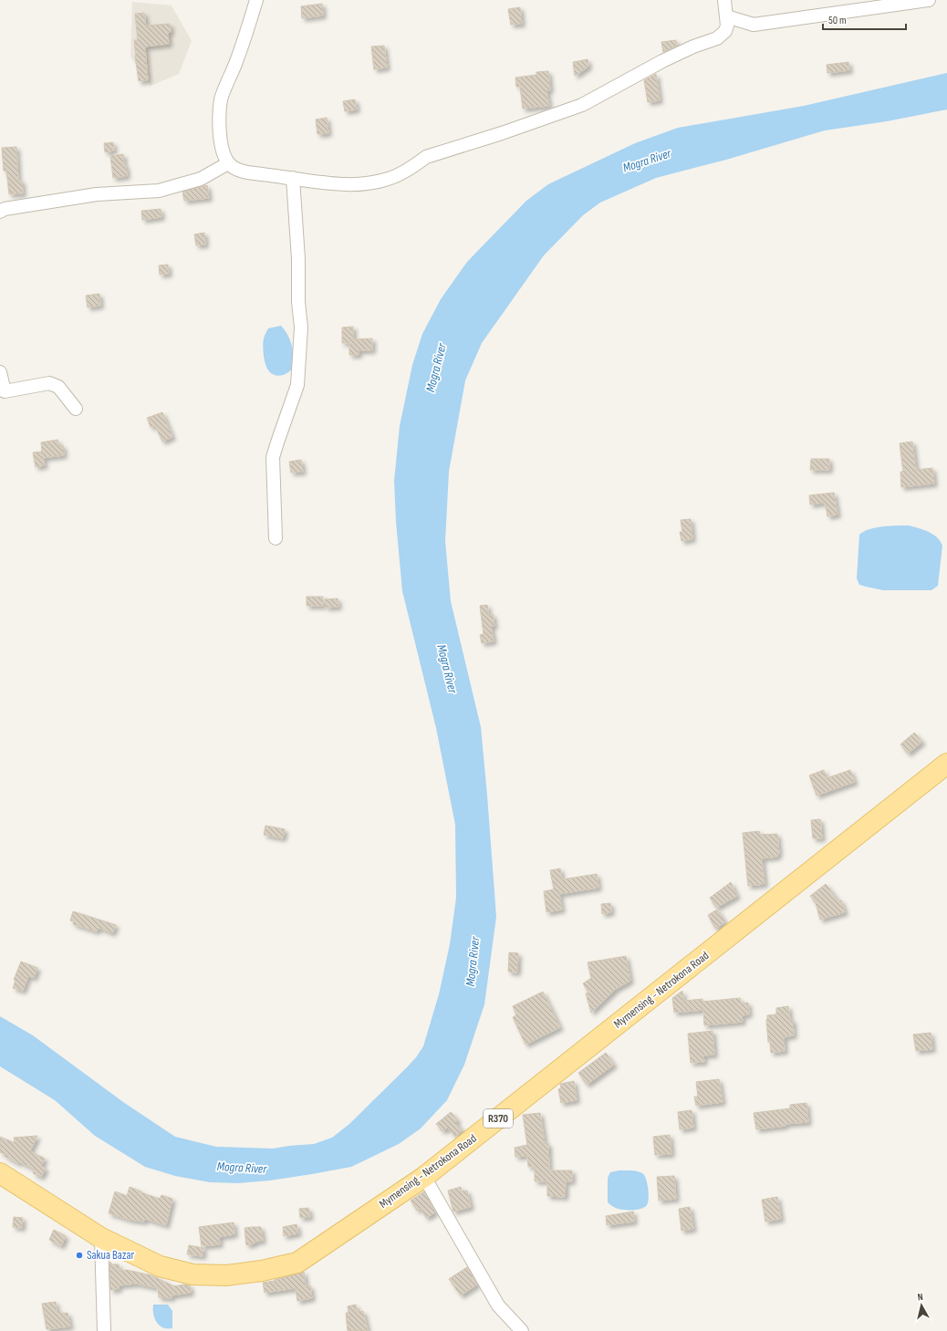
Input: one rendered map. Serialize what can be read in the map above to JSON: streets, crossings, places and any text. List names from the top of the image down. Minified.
{"streets":{"main road":["Mymensing - Netrokona Road","R370"]},"water":["Mogra River"],"places":["Sakua Bazar"],"scale_bar":"50 m","north":"top"}
